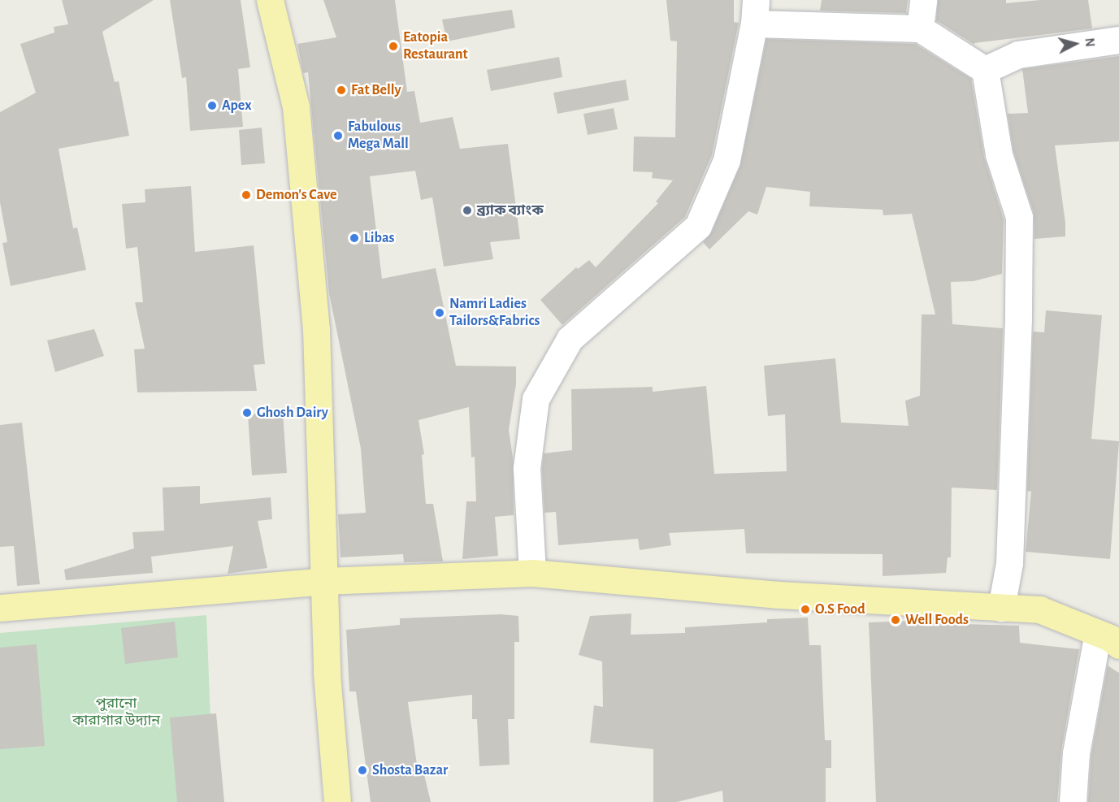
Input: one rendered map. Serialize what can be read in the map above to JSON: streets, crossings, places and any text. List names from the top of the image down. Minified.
{"parks":["পুরানো কারাগার উদ্যান"],"places":["Eatopia Restaurant","Fat Belly","Apex","Fabulous Mega Mall","Demon's Cave","ব্র্যাক ব্যাংক","Libas","Namri Ladies Tailors&Fabrics","Ghosh Dairy","O.S Food","Well Foods","Shosta Bazar"],"north":"right"}
